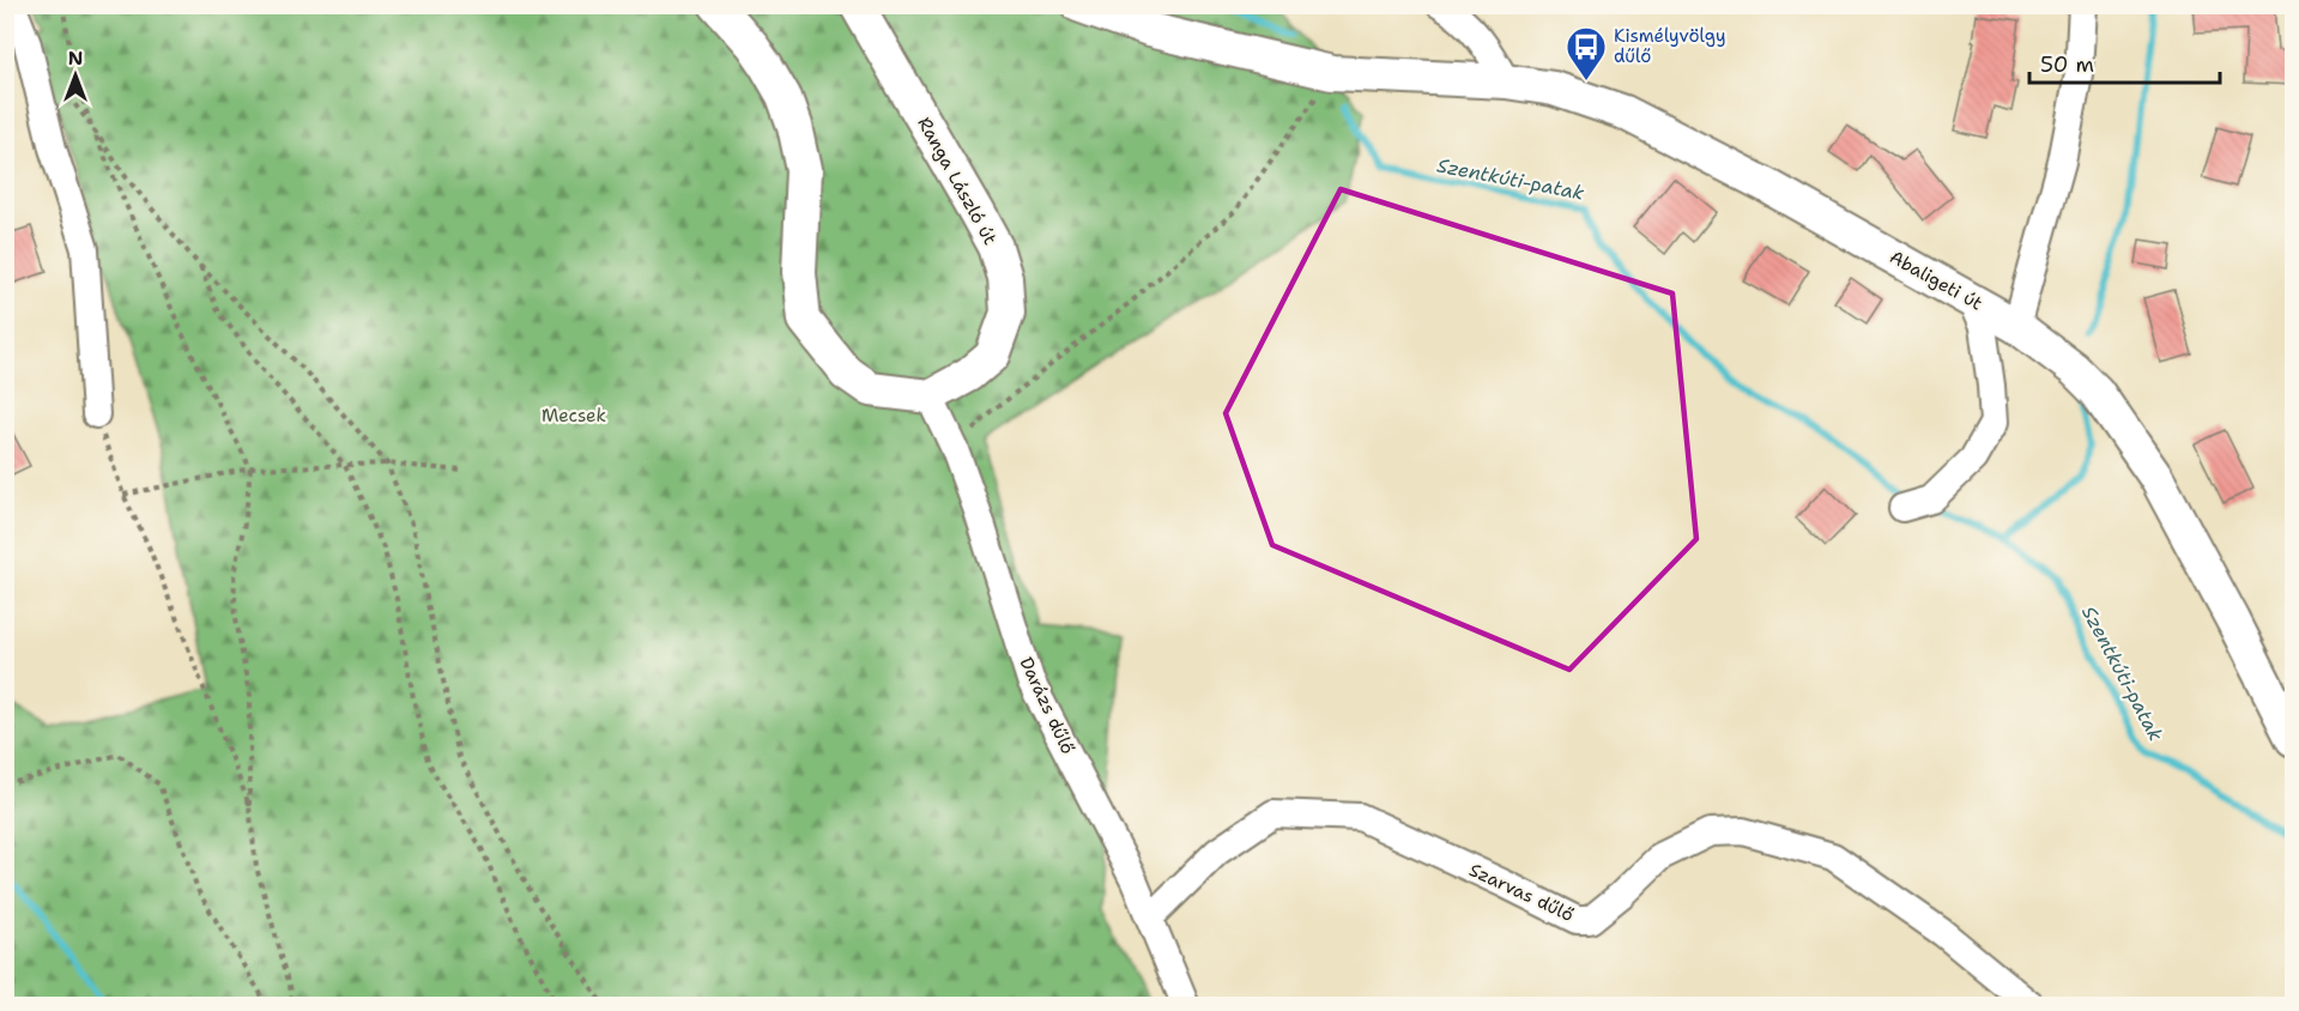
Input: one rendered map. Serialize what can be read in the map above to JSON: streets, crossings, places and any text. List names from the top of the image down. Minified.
{"streets":{"main road":["Ranga László út","Abaligeti út"],"street":["Darázs dűlő","Szarvas dűlő"]},"crossings":[["Ranga László út","Darázs dűlő"],["Darázs dűlő","Szarvas dűlő"]],"water":["Szentkúti-patak"],"parks":["Mecsek"],"places":{"bus stop":["Kismélyvölgy dűlő"]},"scale_bar":"50 m","north":"top"}
